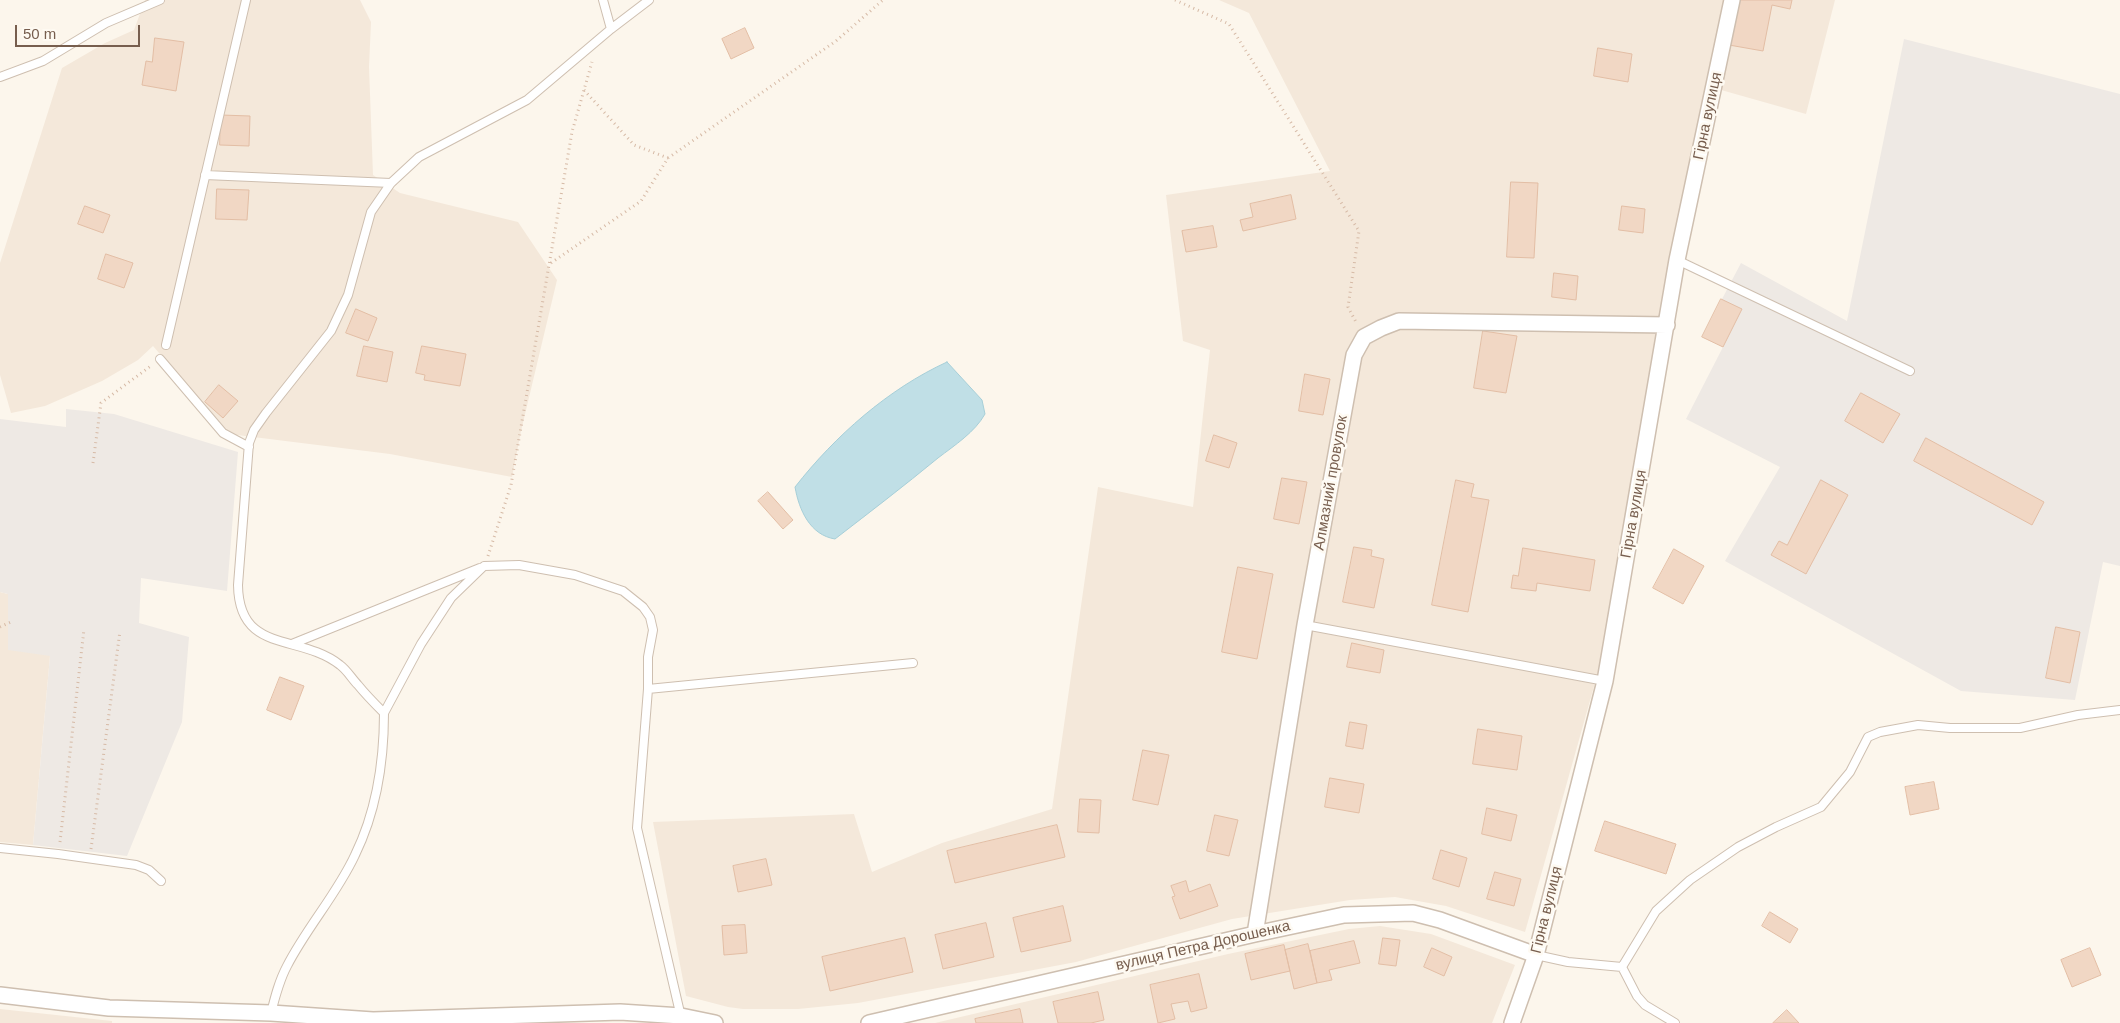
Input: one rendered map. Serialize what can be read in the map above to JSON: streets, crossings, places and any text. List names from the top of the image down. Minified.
{"streets":{"street":["Гірна вулиця","Алмазний провулок","вулиця Петра Дорошенка"]},"crossings":[["Гірна вулиця","вулиця Петра Дорошенка"],["Алмазний провулок","вулиця Петра Дорошенка"]],"scale_bar":"50 m"}
